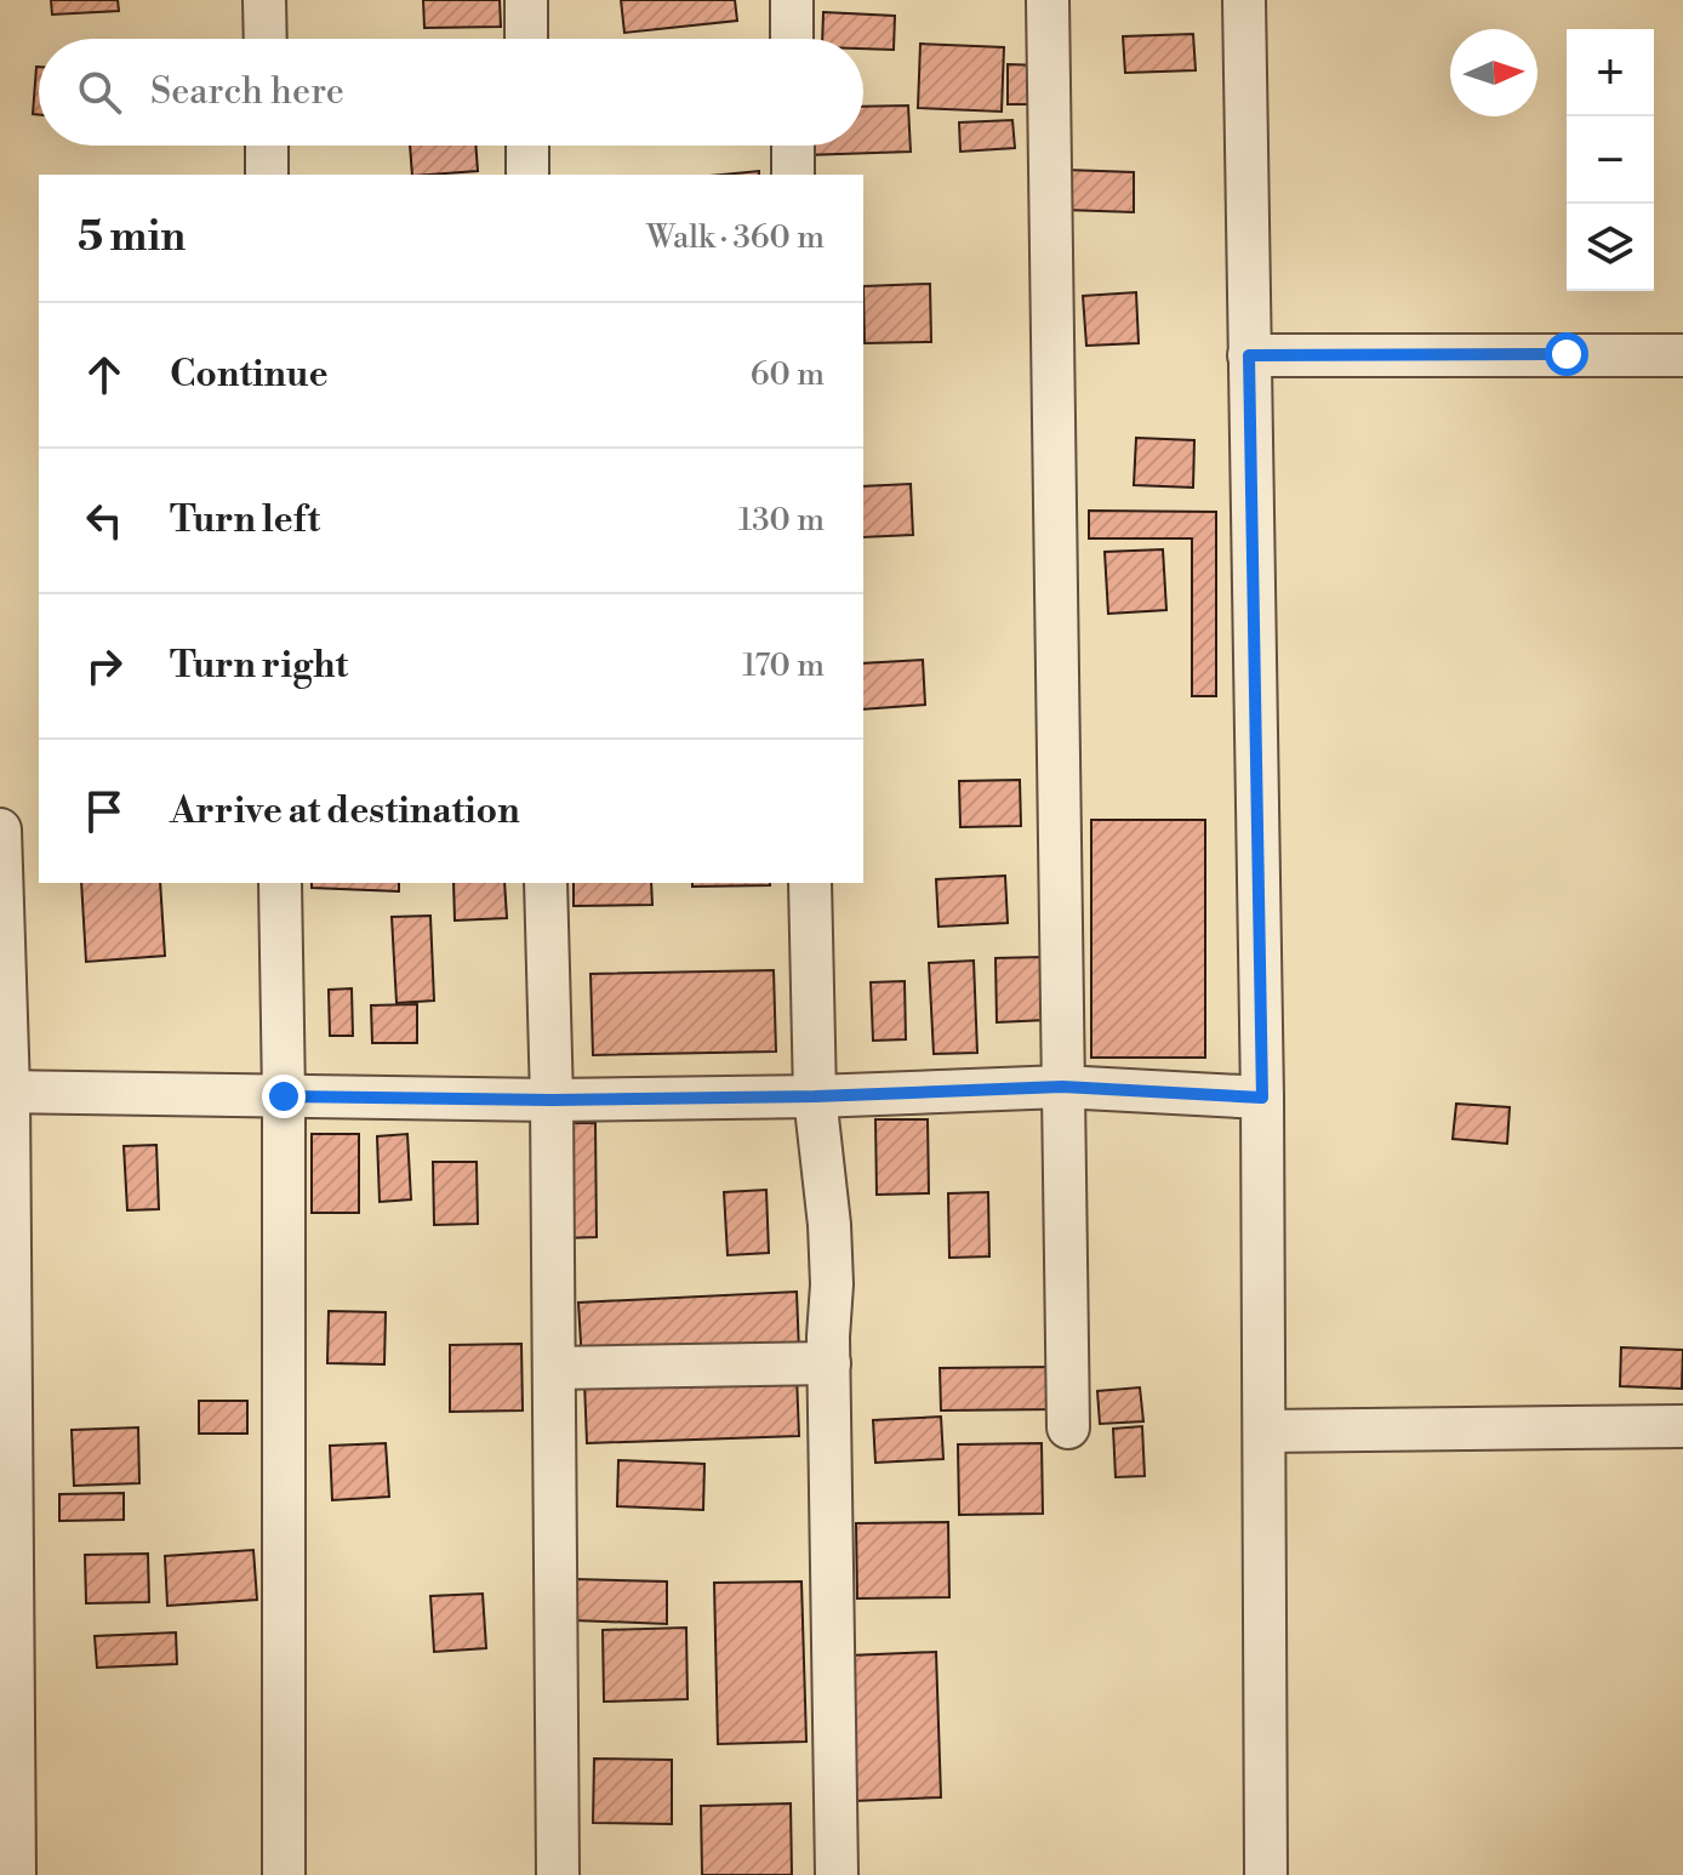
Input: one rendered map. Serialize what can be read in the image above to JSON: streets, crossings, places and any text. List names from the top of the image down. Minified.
{"north":"right","page":{"map_buttons":["+","−"],"search":"Search here","heading":["5 min","Walk · 360 m"],"list":[["Continue","60 m"],["Turn left","130 m"],["Turn right","170 m"],"Arrive at destination"]}}
